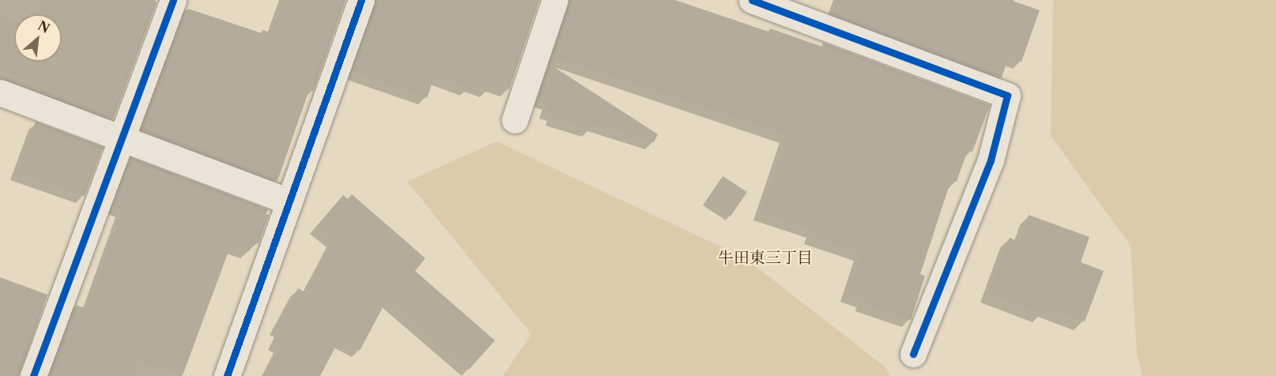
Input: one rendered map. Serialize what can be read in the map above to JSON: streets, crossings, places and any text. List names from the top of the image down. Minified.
{"districts":["牛田東三丁目"],"north":"top right"}
